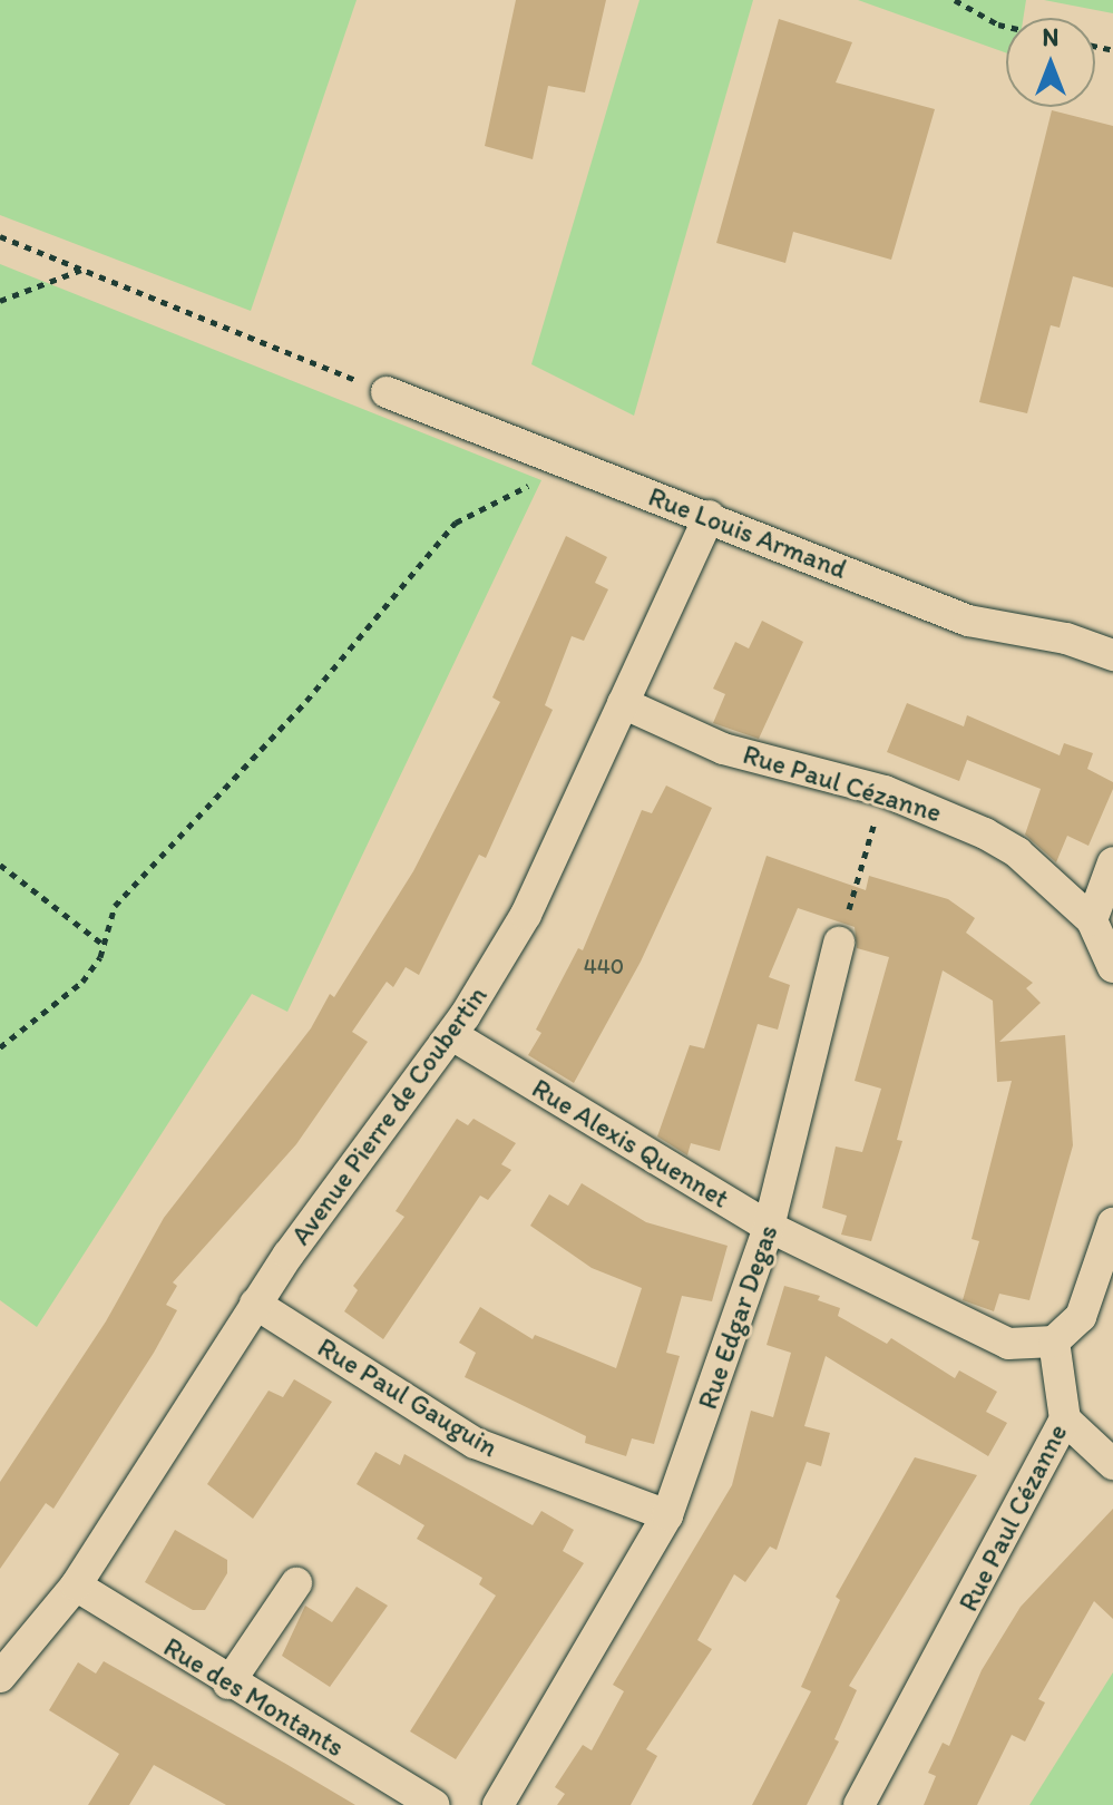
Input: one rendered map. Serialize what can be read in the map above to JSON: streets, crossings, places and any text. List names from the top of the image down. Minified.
{"streets":{"street":["Rue Louis Armand","Rue Paul Cézanne","Avenue Pierre de Coubertin","Rue Alexis Quennet","Rue Edgar Degas","Rue Paul Gauguin","Rue des Montants"]},"crossings":[["Rue Louis Armand","Avenue Pierre de Coubertin"],["Rue Paul Cézanne","Avenue Pierre de Coubertin"],["Rue Paul Cézanne","Rue Alexis Quennet"],["Avenue Pierre de Coubertin","Rue Alexis Quennet"],["Avenue Pierre de Coubertin","Rue Paul Gauguin"],["Avenue Pierre de Coubertin","Rue des Montants"],["Rue Alexis Quennet","Rue Edgar Degas"],["Rue Edgar Degas","Rue Paul Gauguin"]],"house_numbers":["440"],"north":"top"}
